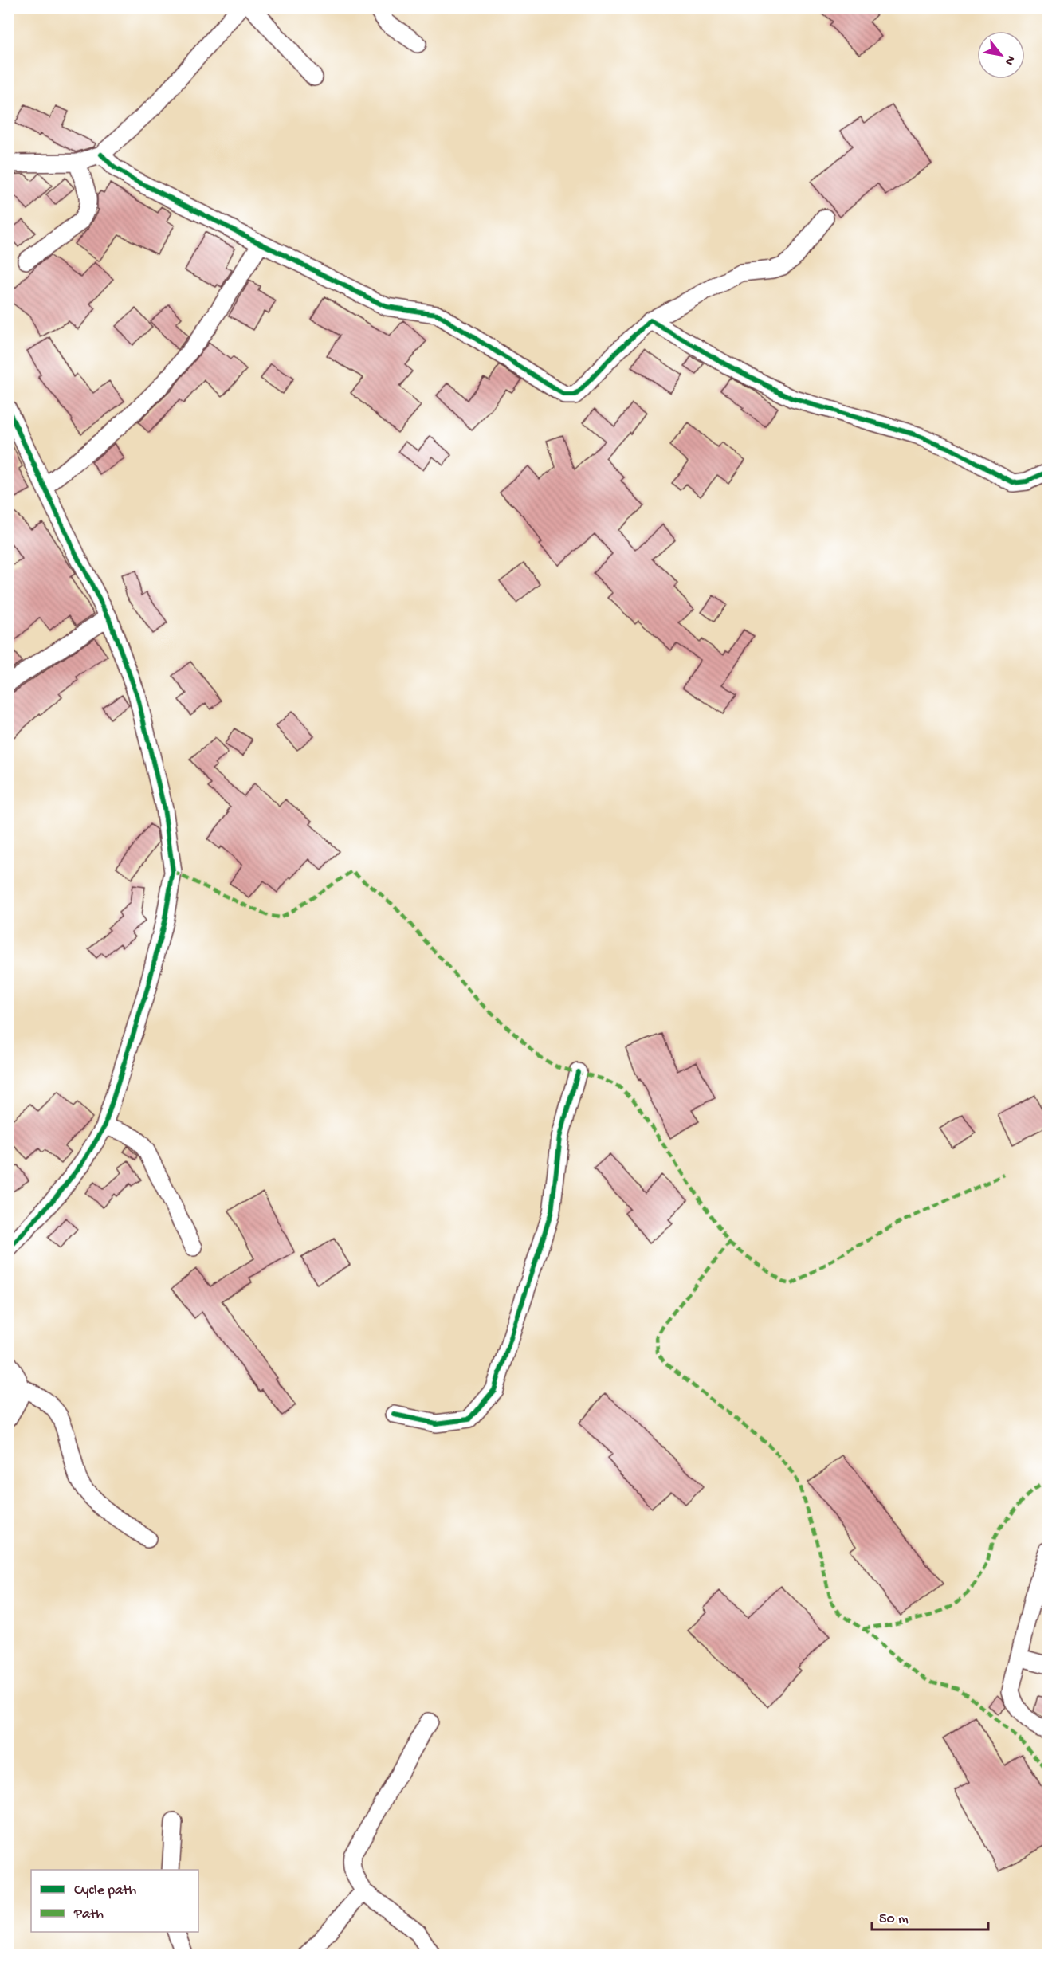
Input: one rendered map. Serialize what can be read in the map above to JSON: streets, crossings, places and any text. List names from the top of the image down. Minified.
{"legend":["Cycle path","Path"],"scale_bar":"50 m","north":"bottom right"}
